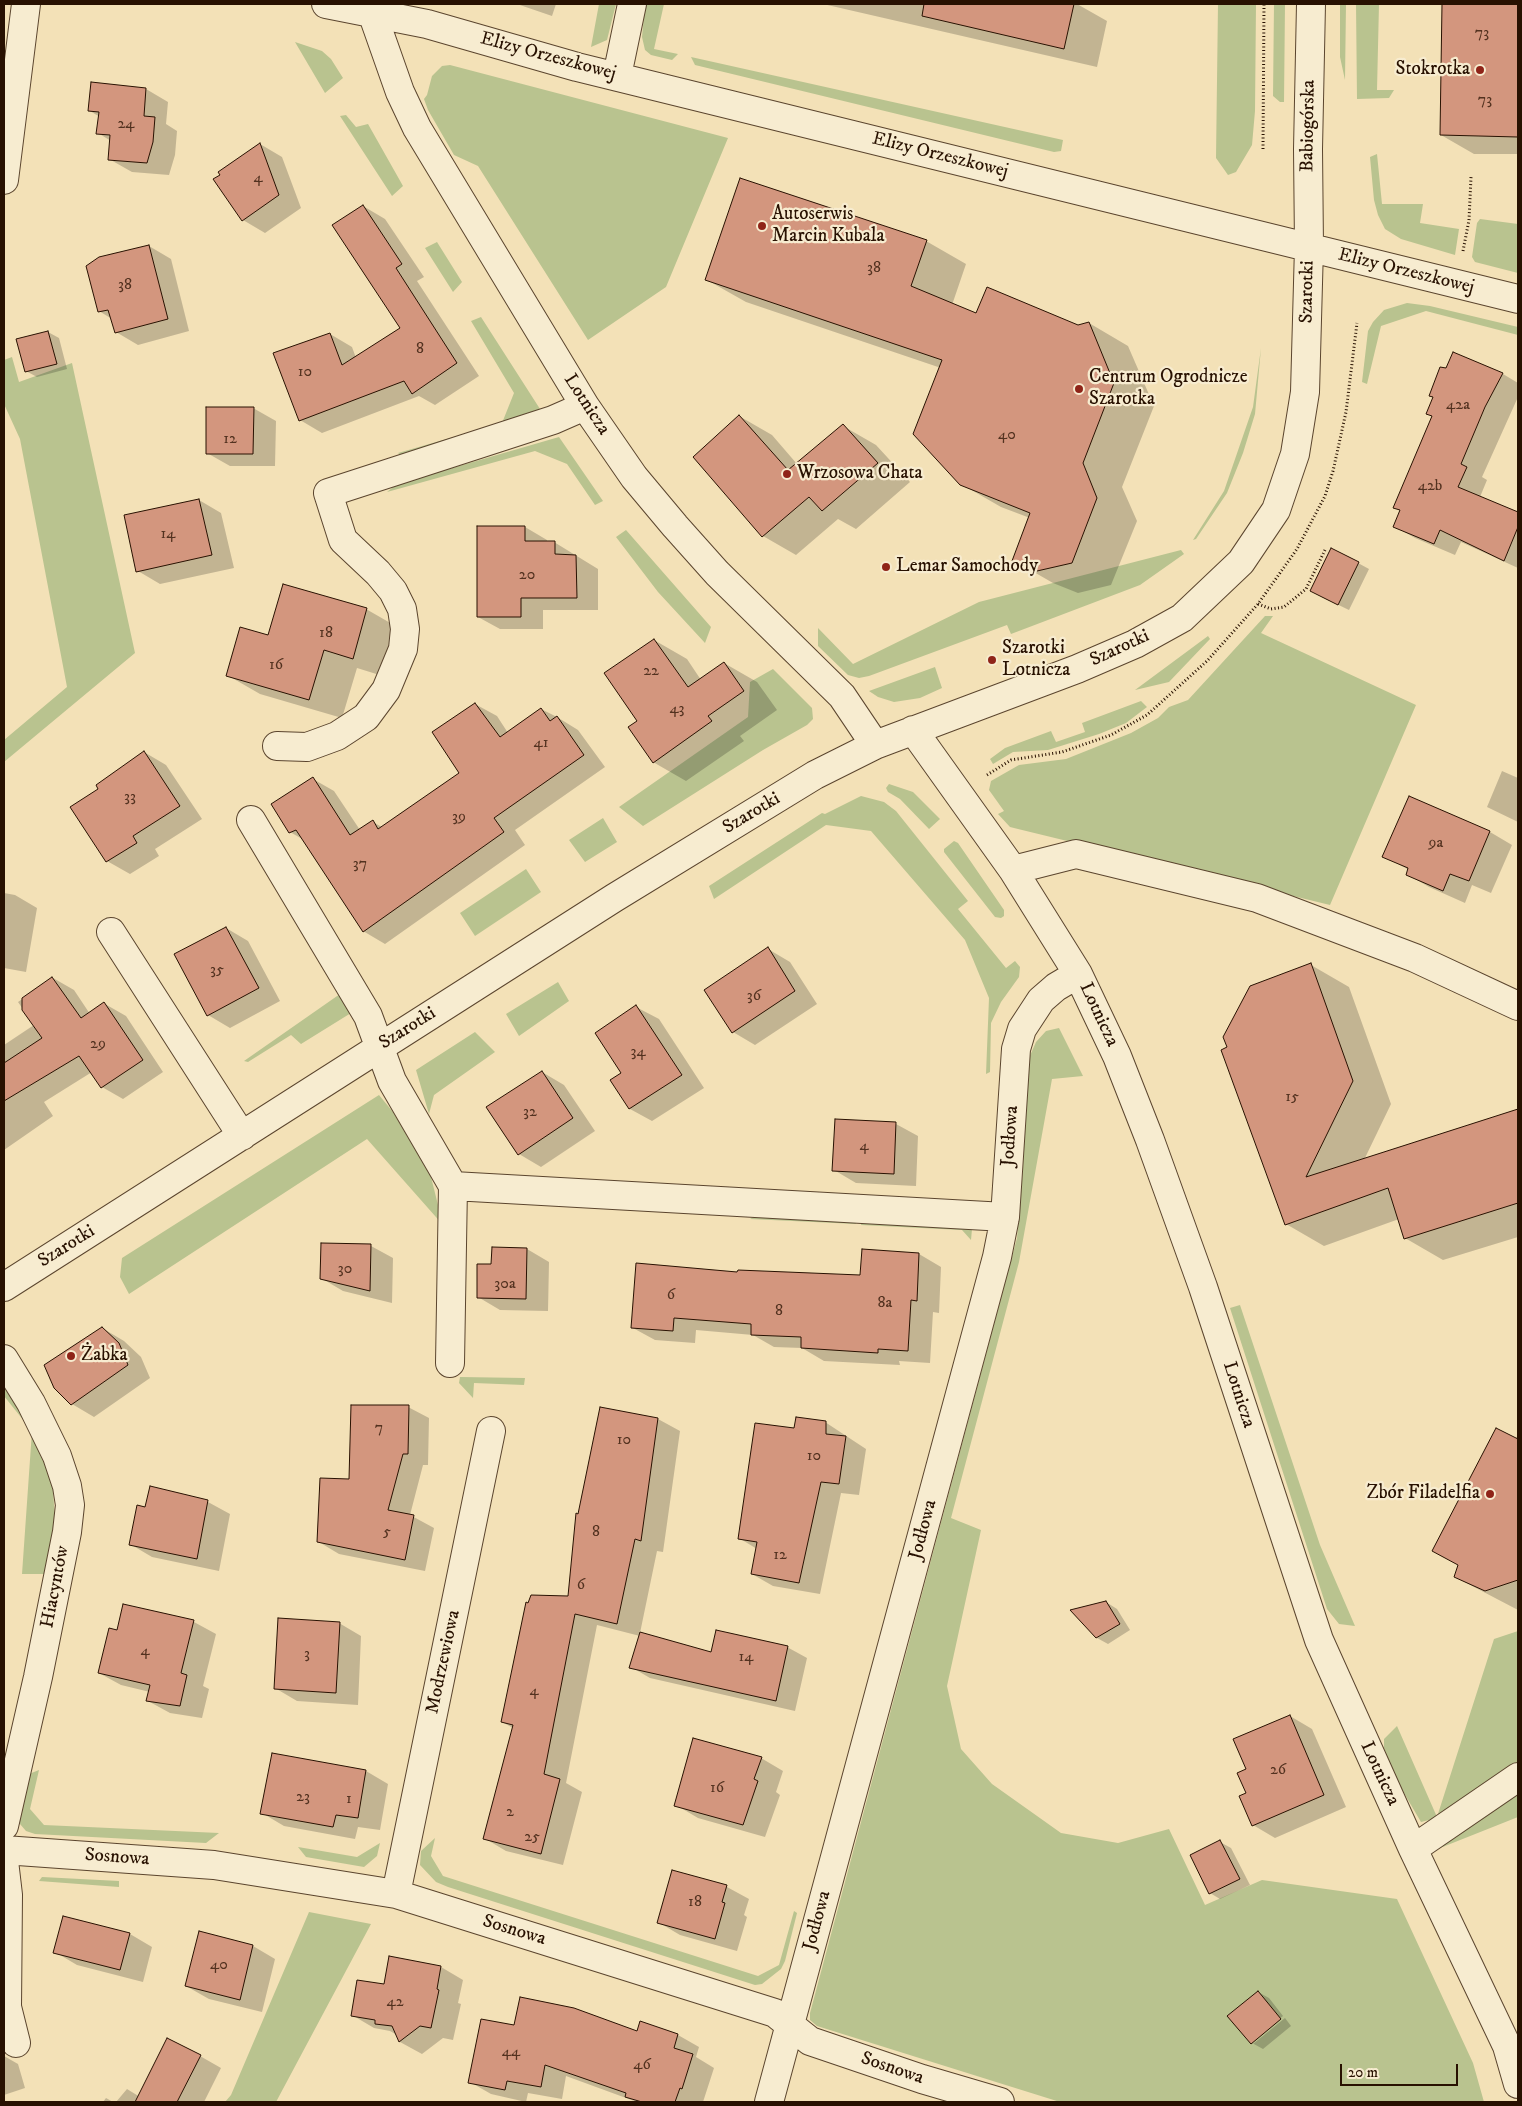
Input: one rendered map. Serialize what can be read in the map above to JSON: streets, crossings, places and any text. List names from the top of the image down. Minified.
{"streets":{"street":["Elizy Orzeszkowej","Babiogórska","Szarotki","Lotnicza","Jodłowa","Hiacyntów","Modrzewiowa","Sosnowa"]},"crossings":[["Elizy Orzeszkowej","Babiogórska"],["Elizy Orzeszkowej","Szarotki"],["Elizy Orzeszkowej","Lotnicza"],["Babiogórska","Szarotki"],["Szarotki","Lotnicza"],["Lotnicza","Jodłowa"],["Jodłowa","Sosnowa"],["Modrzewiowa","Sosnowa"]],"places":["Stokrotka","Autoserwis Marcin Kubala","Centrum Ogrodnicze Szarotka","Wrzosowa Chata","Lemar Samochody","Szarotki Lotnicza","Żabka","Zbór Filadelfia"],"house_numbers":["73","73","24","4","38","38","8","10","42a","40","12","42b","14","20","18","16","22","43","41","33","39","9a","37","35","36","29","34","15","32","4","30","30a","6","8a","8","7","10","10","5","8","12","6","4","3","14","4","26","16","23","1","2","25","18","40","42","44","46"],"scale_bar":"20 m"}
